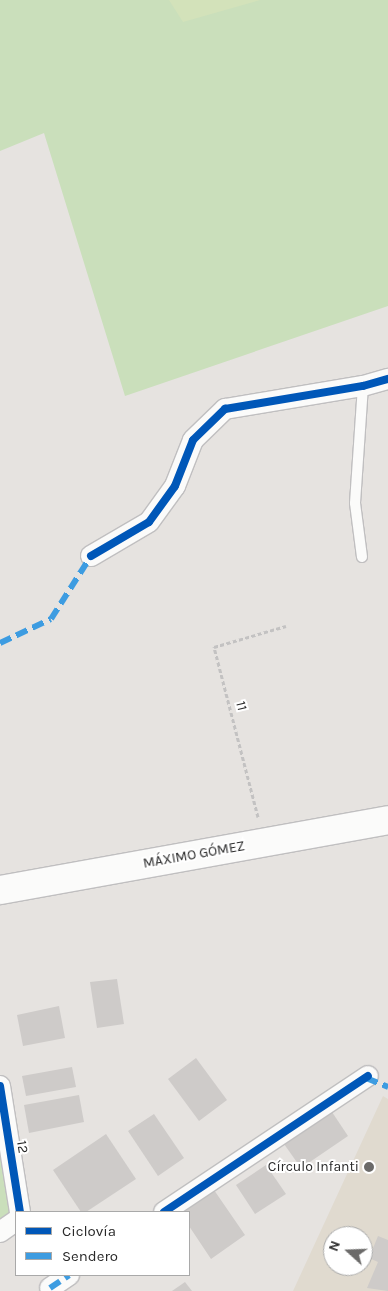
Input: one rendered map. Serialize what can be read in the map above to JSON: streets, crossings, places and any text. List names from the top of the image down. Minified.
{"streets":{"main road":["MÁXIMO GÓMEZ"],"street":["12"],"path":["11"]},"crossings":[["11","MÁXIMO GÓMEZ"]],"places":["Círculo Infanti"],"legend":["Ciclovía","Sendero"],"north":"left"}
